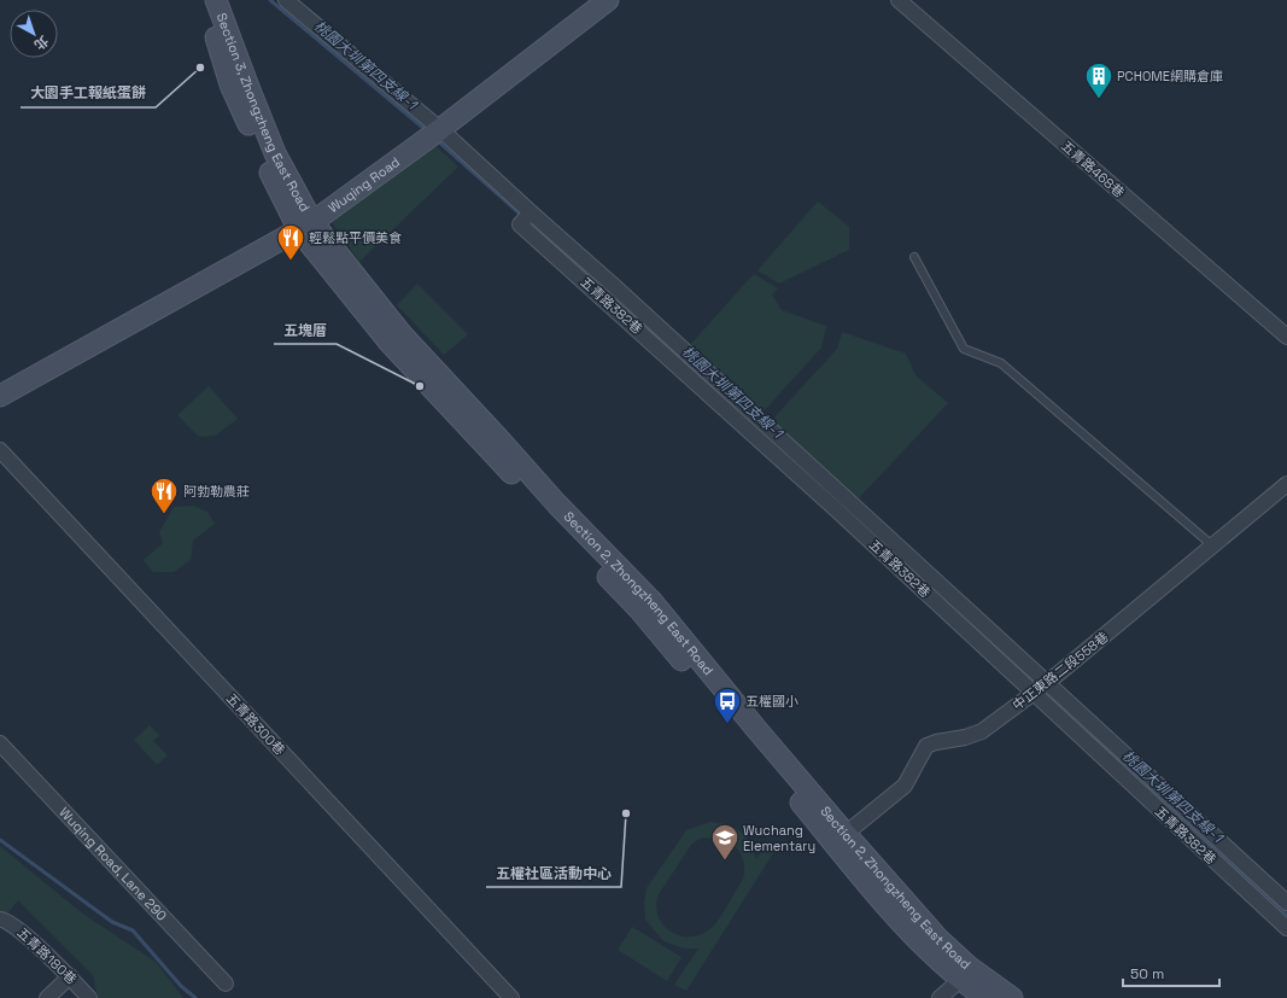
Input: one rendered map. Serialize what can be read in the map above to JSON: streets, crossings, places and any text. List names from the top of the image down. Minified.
{"streets":{"main road":["Section 3, Zhongzheng East Road","Wuqing Road","Section 2, Zhongzheng East Road"],"street":["五青路468巷","五青路382巷","中正東路二段558巷","五青路300巷","Wuqing Road, Lane 290","五青路180巷"]},"crossings":[["Section 3, Zhongzheng East Road","Wuqing Road"],["Section 3, Zhongzheng East Road","Section 2, Zhongzheng East Road"],["Wuqing Road","五青路382巷"],["Wuqing Road","Section 2, Zhongzheng East Road"],["五青路382巷","中正東路二段558巷"],["Section 2, Zhongzheng East Road","中正東路二段558巷"]],"water":["桃園大圳第四支線-1"],"places":{"other":["大園手工報紙蛋餅","五塊厝","五權社區活動中心"],"building":["PCHOME網購倉庫"],"restaurant":["輕鬆點平價美食","阿勃勒農莊"],"bus stop":["五權國小"],"school or university":["Wuchang Elementary"]},"scale_bar":"50 m","north":"bottom right"}
